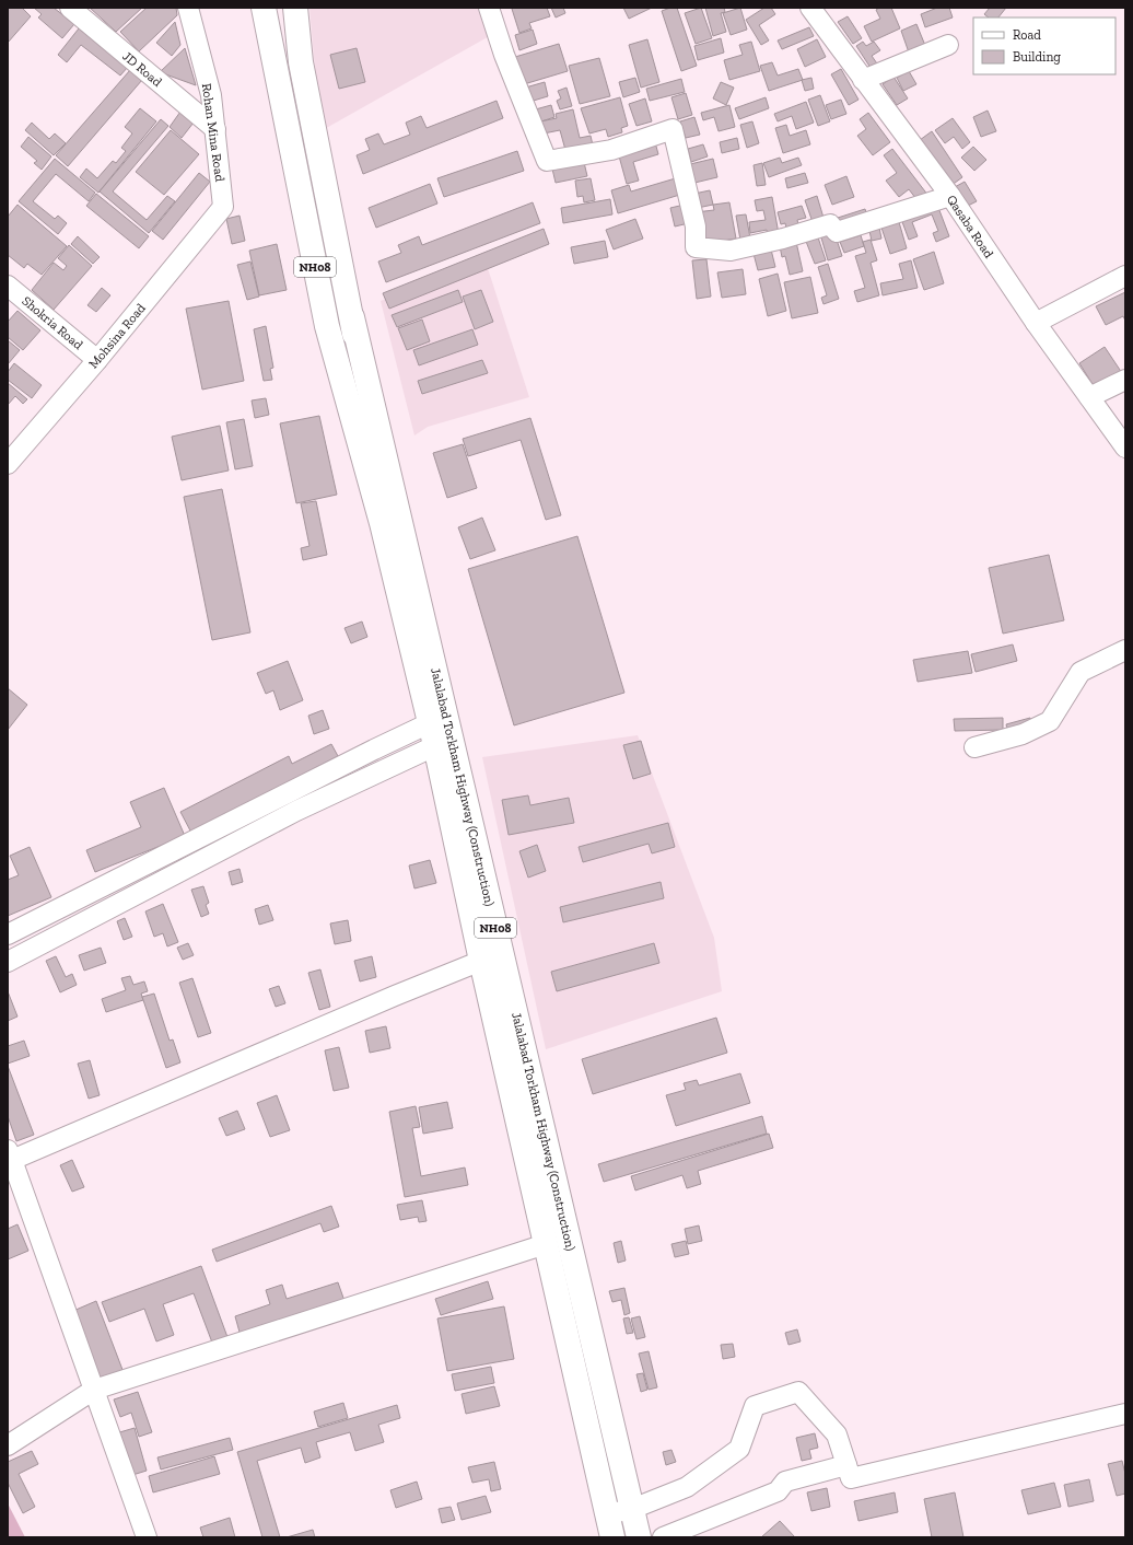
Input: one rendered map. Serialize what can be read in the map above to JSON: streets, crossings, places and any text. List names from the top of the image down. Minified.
{"streets":{"highway":["NH08","Jalalabad Torkham Highway (Construction)"],"street":["JD Road","Rohan Mina Road","Qasaba Road","Shokria Road","Mohsina Road"]},"crossings":[["JD Road","Rohan Mina Road"],["Rohan Mina Road","Mohsina Road"],["NH08","Jalalabad Torkham Highway (Construction)"],["Shokria Road","Mohsina Road"]],"legend":["Road","Building"]}
